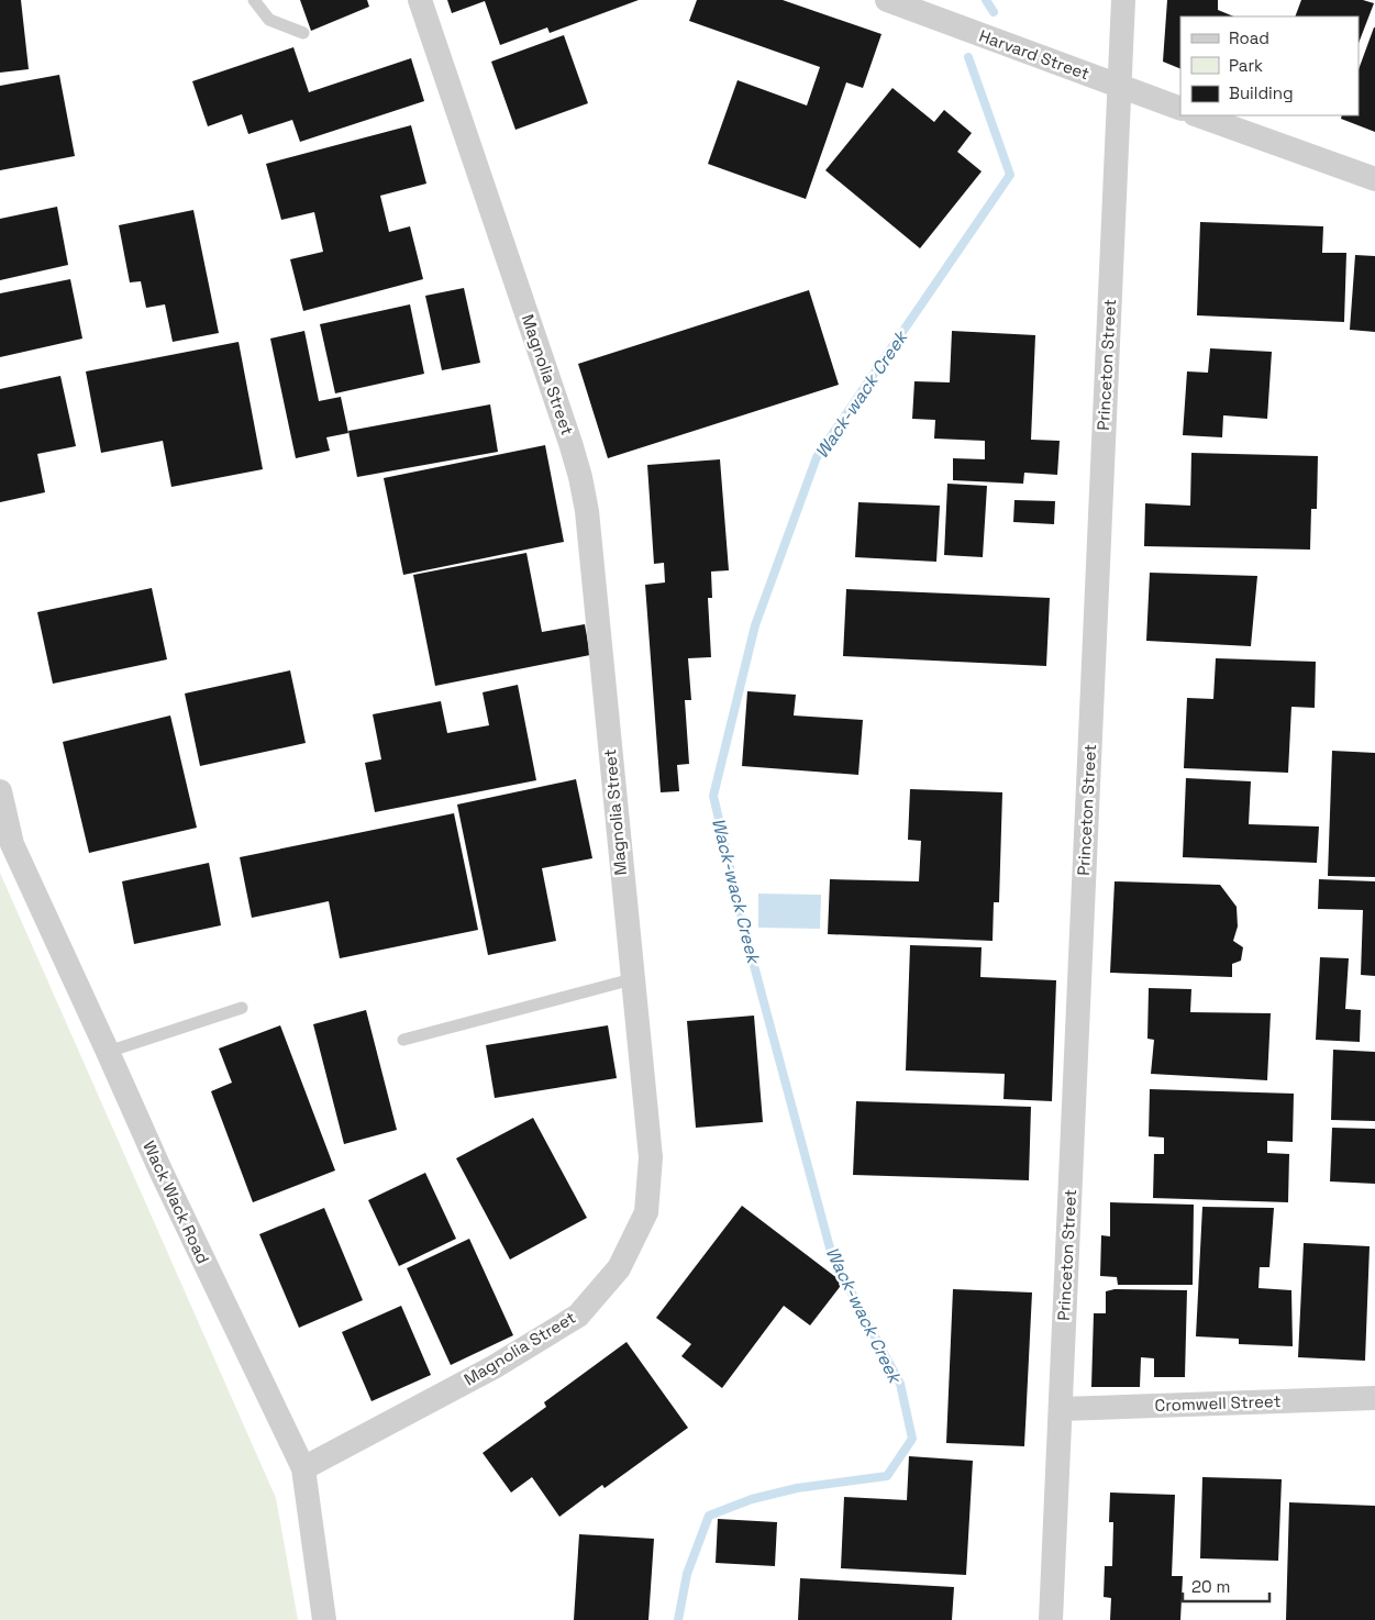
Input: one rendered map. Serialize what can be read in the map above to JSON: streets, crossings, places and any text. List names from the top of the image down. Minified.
{"streets":{"street":["Harvard Street","Princeton Street","Magnolia Street","Wack Wack Road","Cromwell Street"]},"crossings":[["Harvard Street","Princeton Street"],["Princeton Street","Cromwell Street"],["Magnolia Street","Wack Wack Road"]],"water":["Wack-wack Creek"],"legend":["Road","Park","Building"],"scale_bar":"20 m"}
